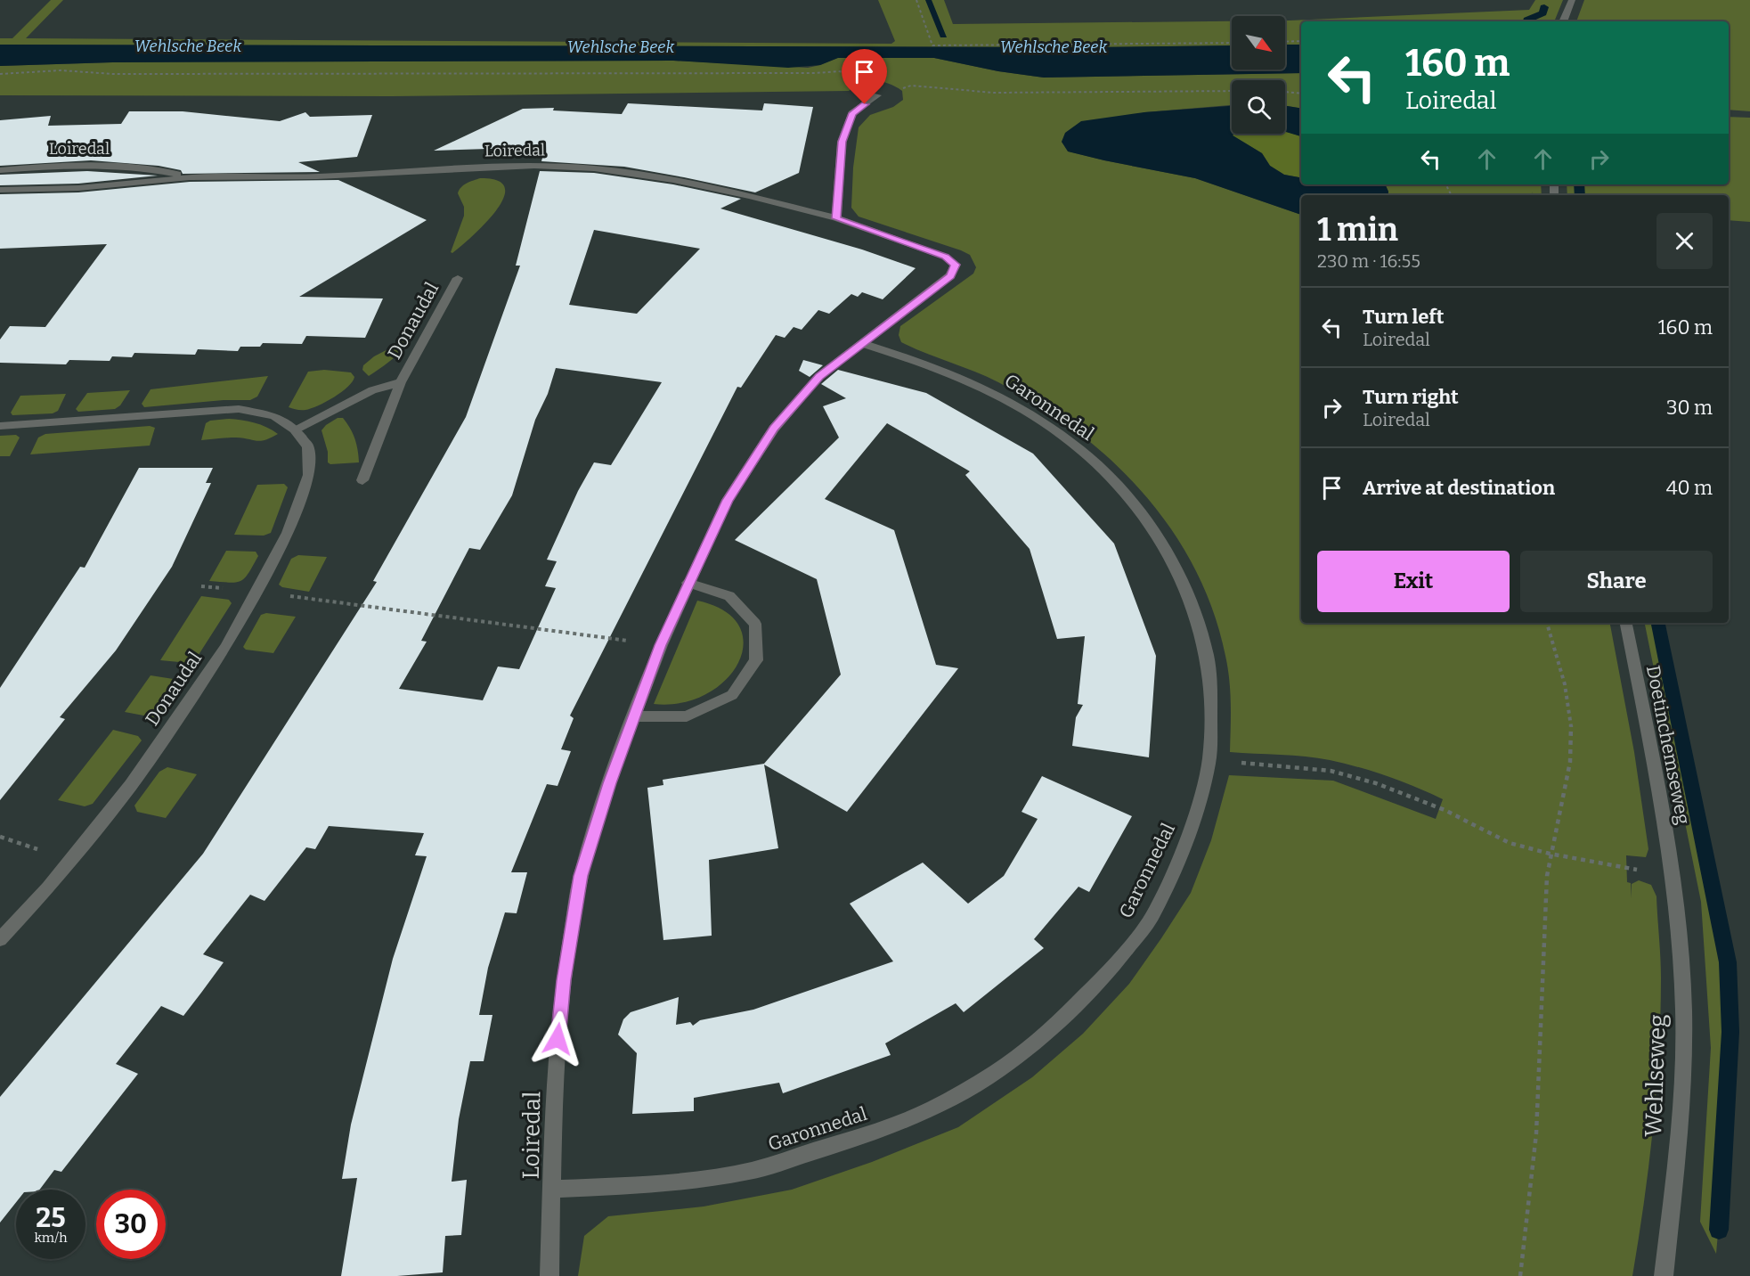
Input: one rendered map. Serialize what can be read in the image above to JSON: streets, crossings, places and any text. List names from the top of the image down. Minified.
{"streets":{"street":["Loiredal","Donaudal","Garonnedal","Doetinchemseweg","Wehlseweg"]},"crossings":[["Loiredal","Garonnedal"],["Doetinchemseweg","Wehlseweg"]],"water":["Wehlsche Beek"],"north":"bottom right","page":{"turn":["160 m","Loiredal"],"heading":["1 min","230 m · 16:55"],"list":[{"name":"Turn left","note":"Loiredal","value":"160 m"},{"name":"Turn right","note":"Loiredal","value":"30 m"},{"name":"Arrive at destination","value":"40 m"}],"buttons":["Exit","Share"],"speed":"25 km/h","limit":"30"}}
